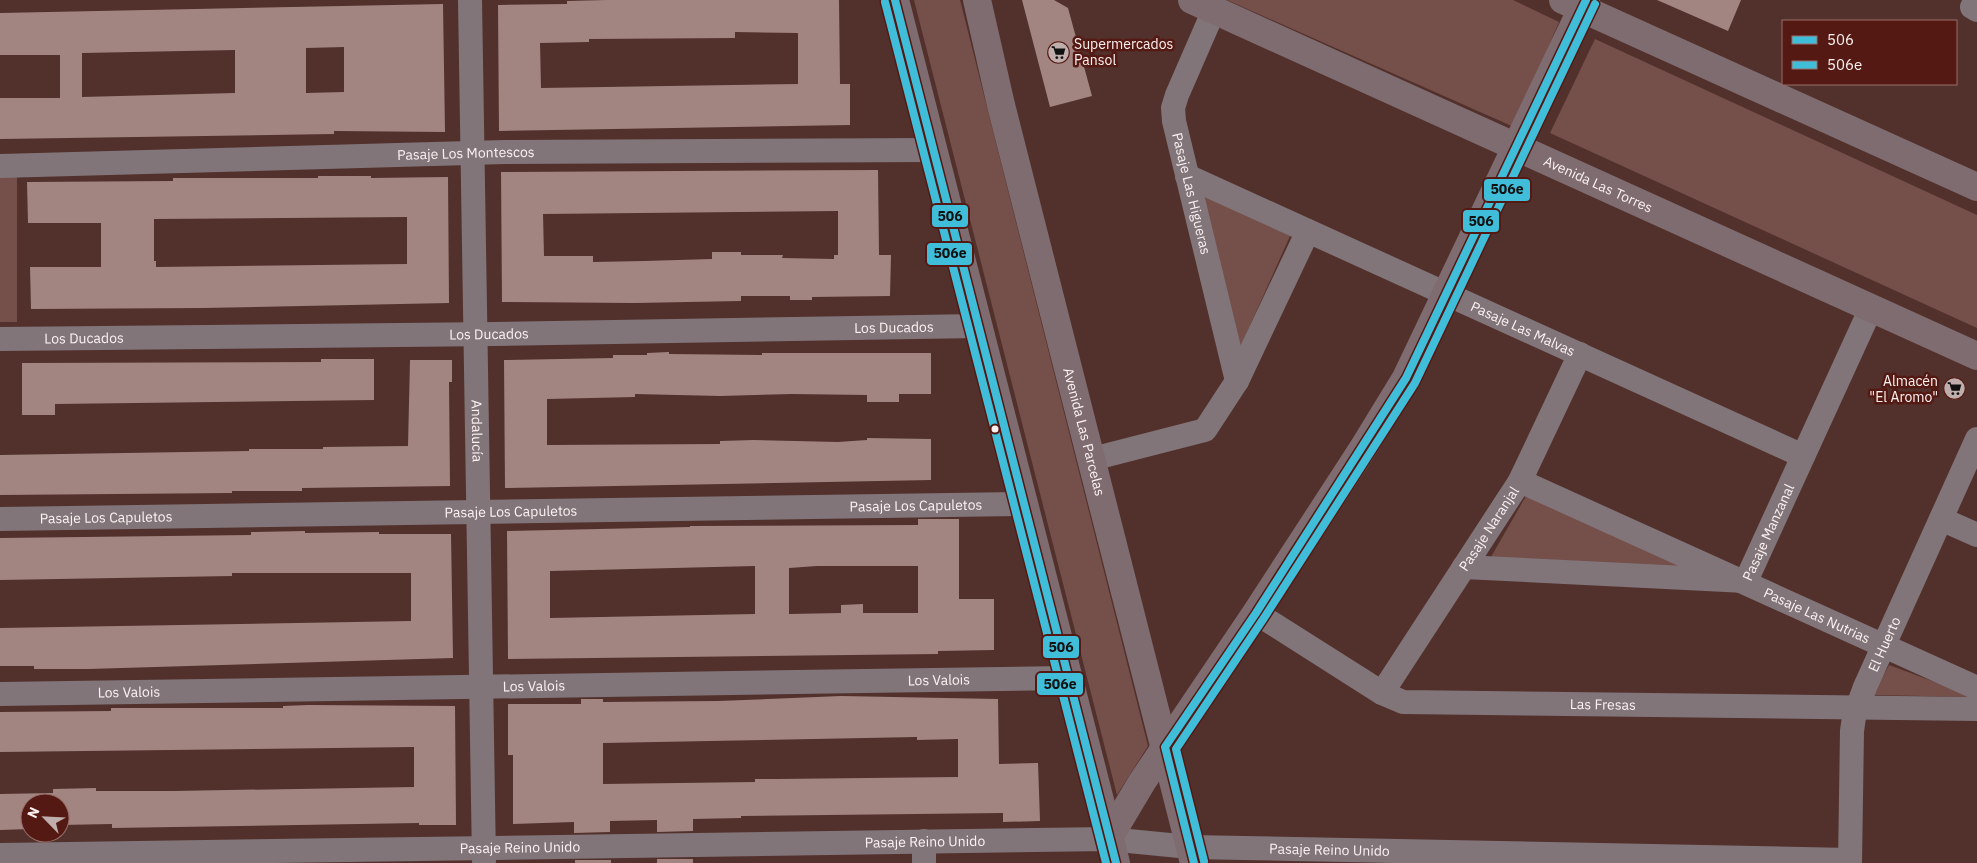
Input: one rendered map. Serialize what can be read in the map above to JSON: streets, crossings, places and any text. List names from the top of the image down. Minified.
{"streets":{"street":["Pasaje Los Montescos","Avenida Las Torres","Pasaje Las Higueras","Los Ducados","Pasaje Las Malvas","Andalucía","Avenida Las Parcelas","Pasaje Los Capuletos","Pasaje Naranjal","Pasaje Manzanal","Pasaje Las Nutrias","El Huerto","Los Valois","Las Fresas","Pasaje Reino Unido"]},"crossings":[["Pasaje Los Montescos","Andalucía"],["Avenida Las Torres","Pasaje Las Higueras"],["Avenida Las Torres","Pasaje Manzanal"],["Pasaje Las Higueras","Pasaje Las Malvas"],["Los Ducados","Andalucía"],["Pasaje Las Malvas","Pasaje Naranjal"],["Pasaje Las Malvas","Pasaje Manzanal"],["Andalucía","Pasaje Los Capuletos"],["Andalucía","Los Valois"],["Andalucía","Pasaje Reino Unido"],["Avenida Las Parcelas","Pasaje Reino Unido"],["Pasaje Naranjal","Pasaje Manzanal"],["Pasaje Naranjal","Pasaje Las Nutrias"],["Pasaje Naranjal","Las Fresas"],["Pasaje Manzanal","Pasaje Las Nutrias"],["Pasaje Las Nutrias","El Huerto"],["El Huerto","Las Fresas"],["El Huerto","Pasaje Reino Unido"]],"places":{"supermarket":["Supermercados Pansol","Almacén \"El Aromo\""]},"lines":["transit line 506","transit line 506e"],"legend":["506","506e"],"north":"top left"}
